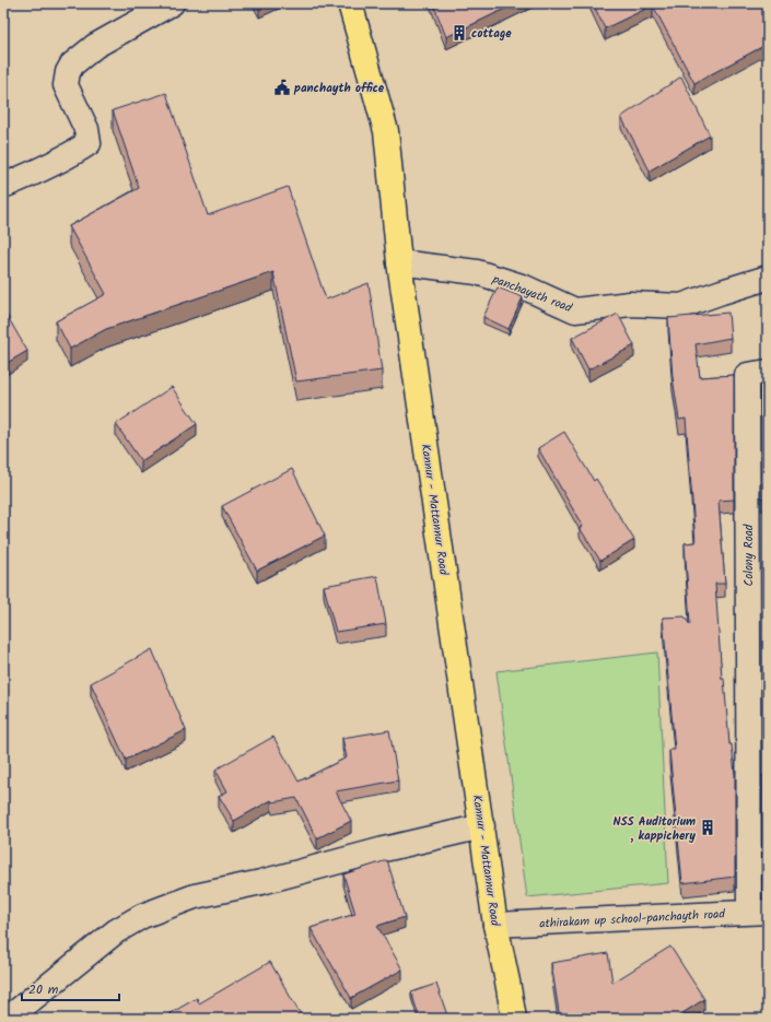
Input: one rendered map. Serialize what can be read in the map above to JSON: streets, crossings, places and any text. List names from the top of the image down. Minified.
{"streets":{"main road":["Kannur - Mattannur Road"],"street":["panchayath road","Colony Road","athirakam up school-panchayth road"]},"crossings":[["panchayath road","Kannur - Mattannur Road"],["Kannur - Mattannur Road","athirakam up school-panchayth road"],["Colony Road","athirakam up school-panchayth road"]],"places":{"building":["cottage","NSS Auditorium , kappichery"],"public building":["panchayth office"]},"scale_bar":"20 m"}
